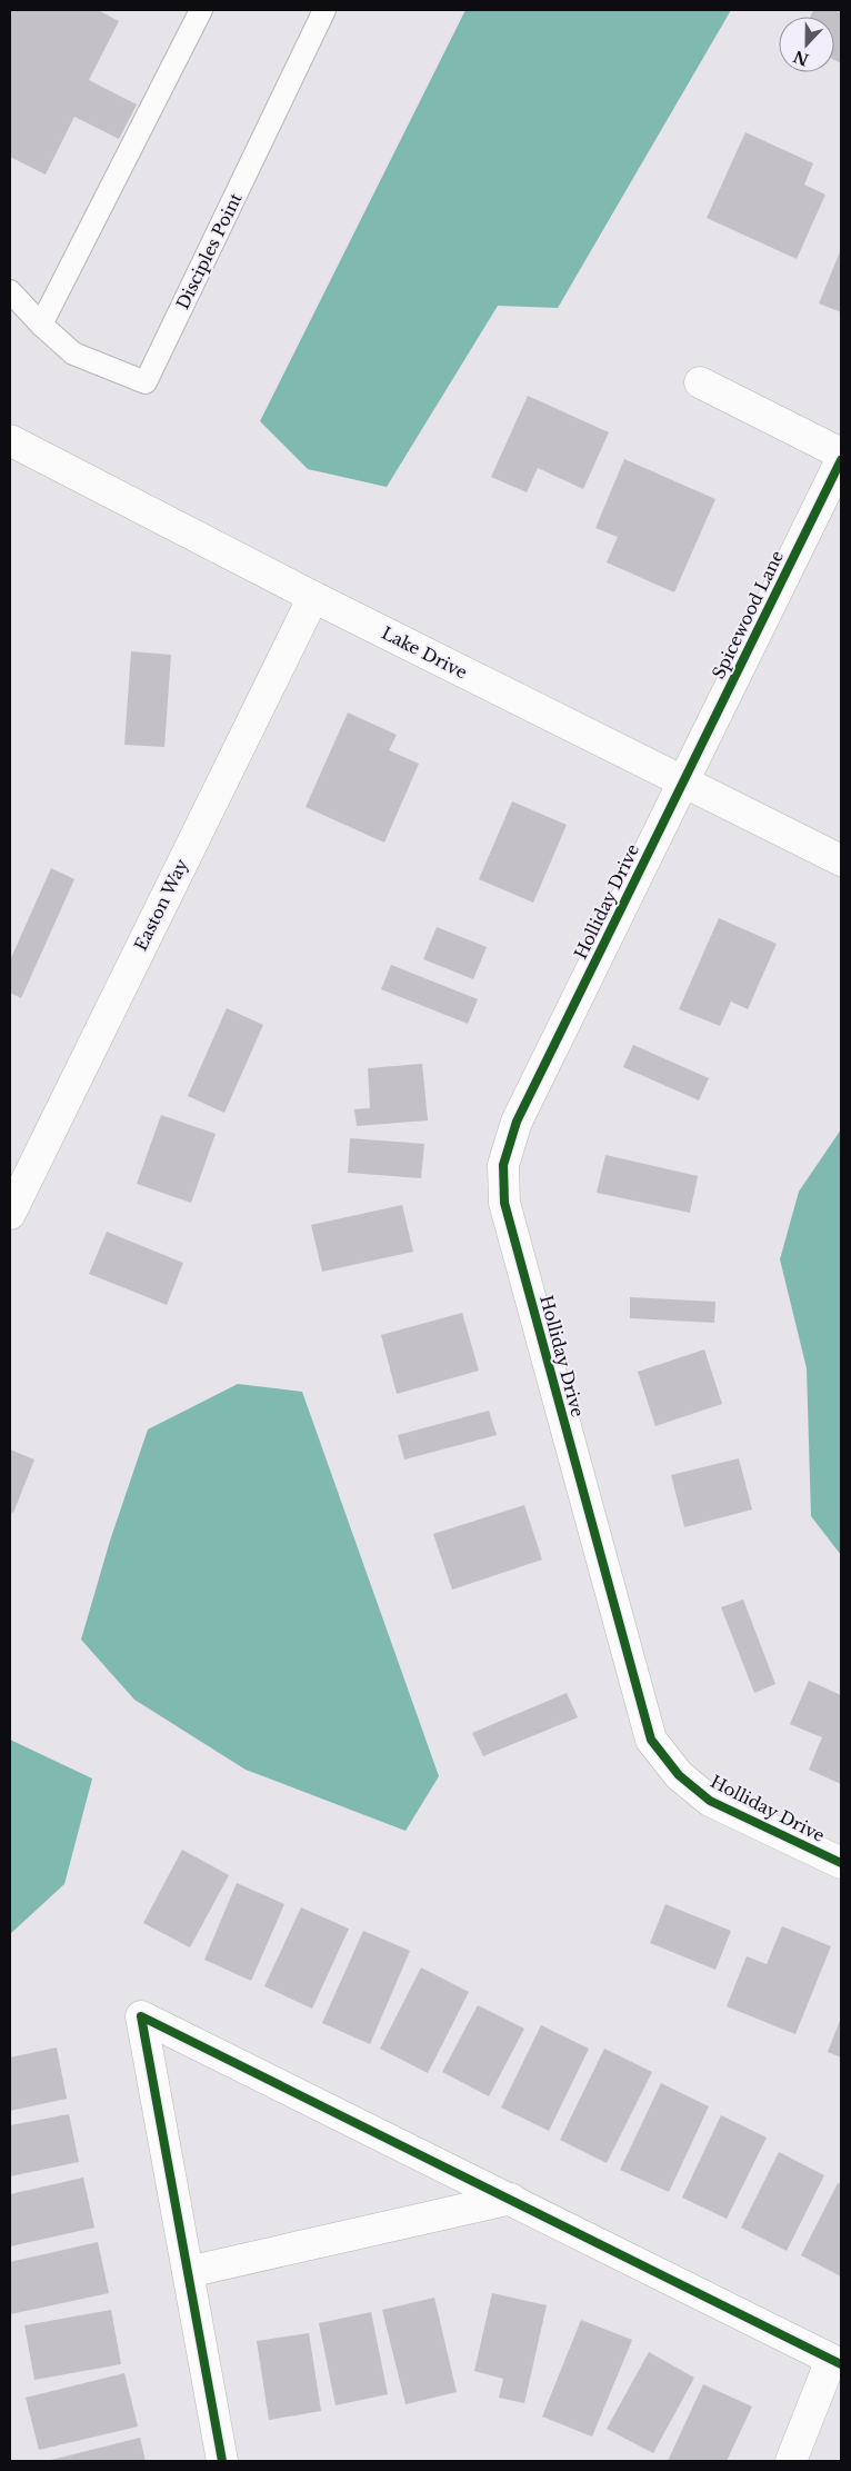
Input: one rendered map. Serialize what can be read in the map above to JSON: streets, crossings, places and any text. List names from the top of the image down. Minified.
{"streets":{"street":["Spicewood Lane","Lake Drive","Holliday Drive","Easton Way"],"lane":["Disciples Point"]},"crossings":[["Spicewood Lane","Lake Drive"],["Spicewood Lane","Holliday Drive"],["Lake Drive","Holliday Drive"],["Lake Drive","Easton Way"]],"north":"bottom"}
